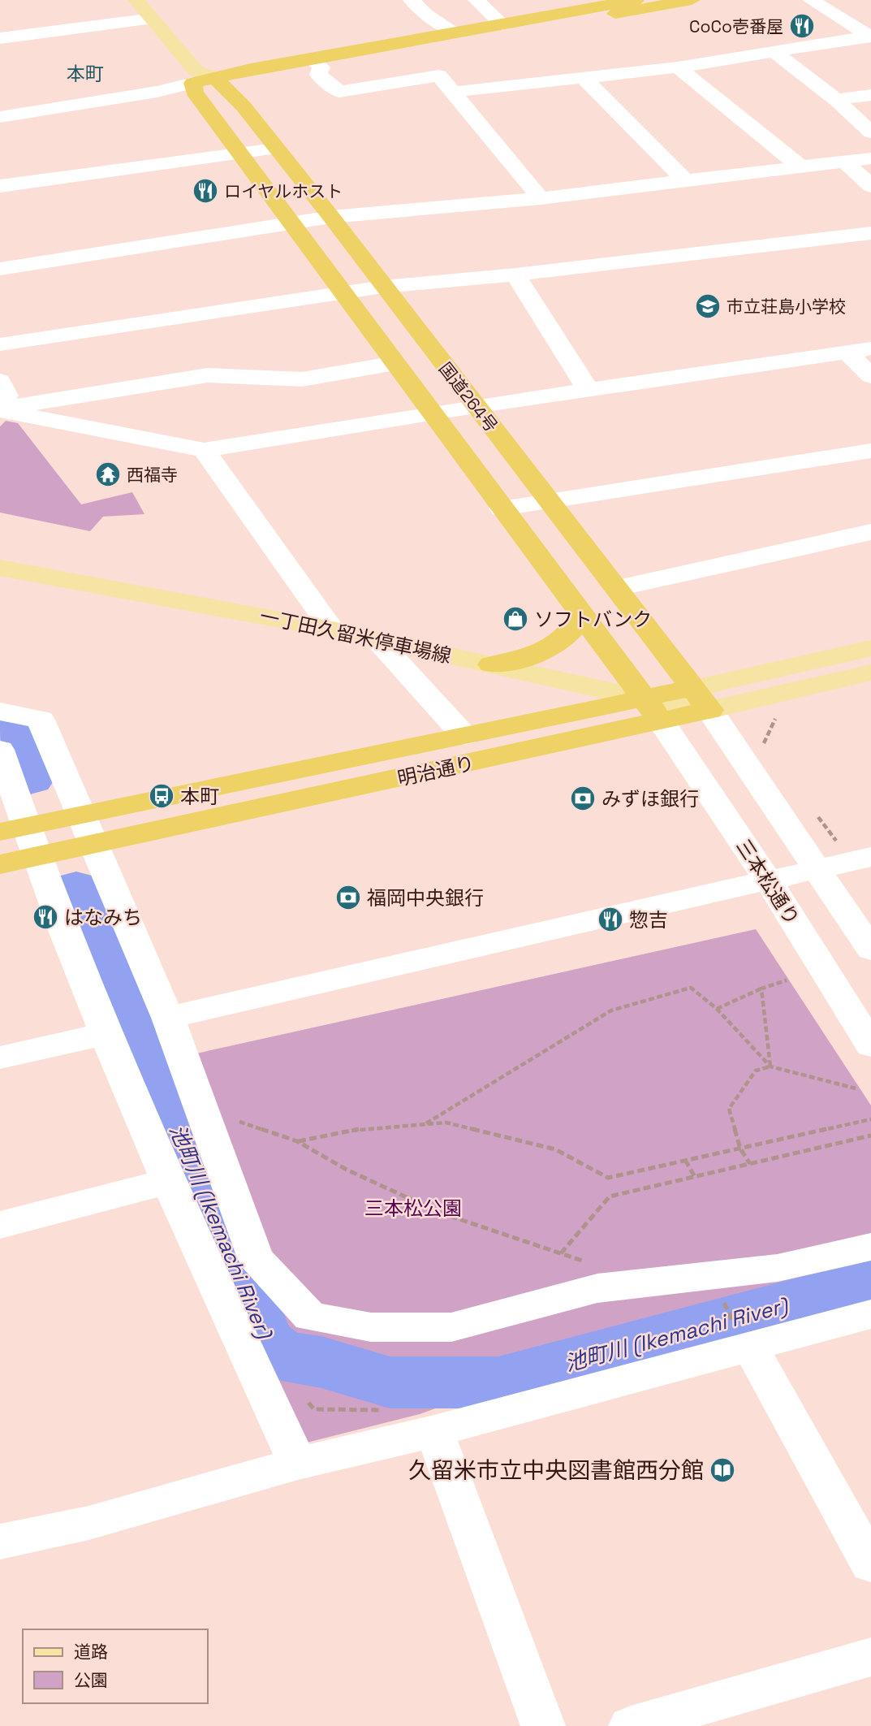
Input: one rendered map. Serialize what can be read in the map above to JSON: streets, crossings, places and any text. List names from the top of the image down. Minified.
{"streets":{"highway":["国道264号","明治通り"],"main road":["一丁田久留米停車場線"],"street":["三本松通り"]},"crossings":[["国道264号","一丁田久留米停車場線"],["国道264号","明治通り"],["国道264号","三本松通り"],["一丁田久留米停車場線","明治通り"],["一丁田久留米停車場線","三本松通り"],["明治通り","三本松通り"]],"districts":["本町"],"water":["池町川 (Ikemachi River)"],"parks":["三本松公園"],"places":{"restaurant":["CoCo壱番屋","ロイヤルホスト","はなみち","惣吉"],"school or university":["市立荘島小学校"],"temple":["西福寺"],"shop":["ソフトバンク"],"bus stop":["本町"],"bank":["みずほ銀行","福岡中央銀行"],"library":["久留米市立中央図書館西分館"]},"legend":["道路","公園"]}
